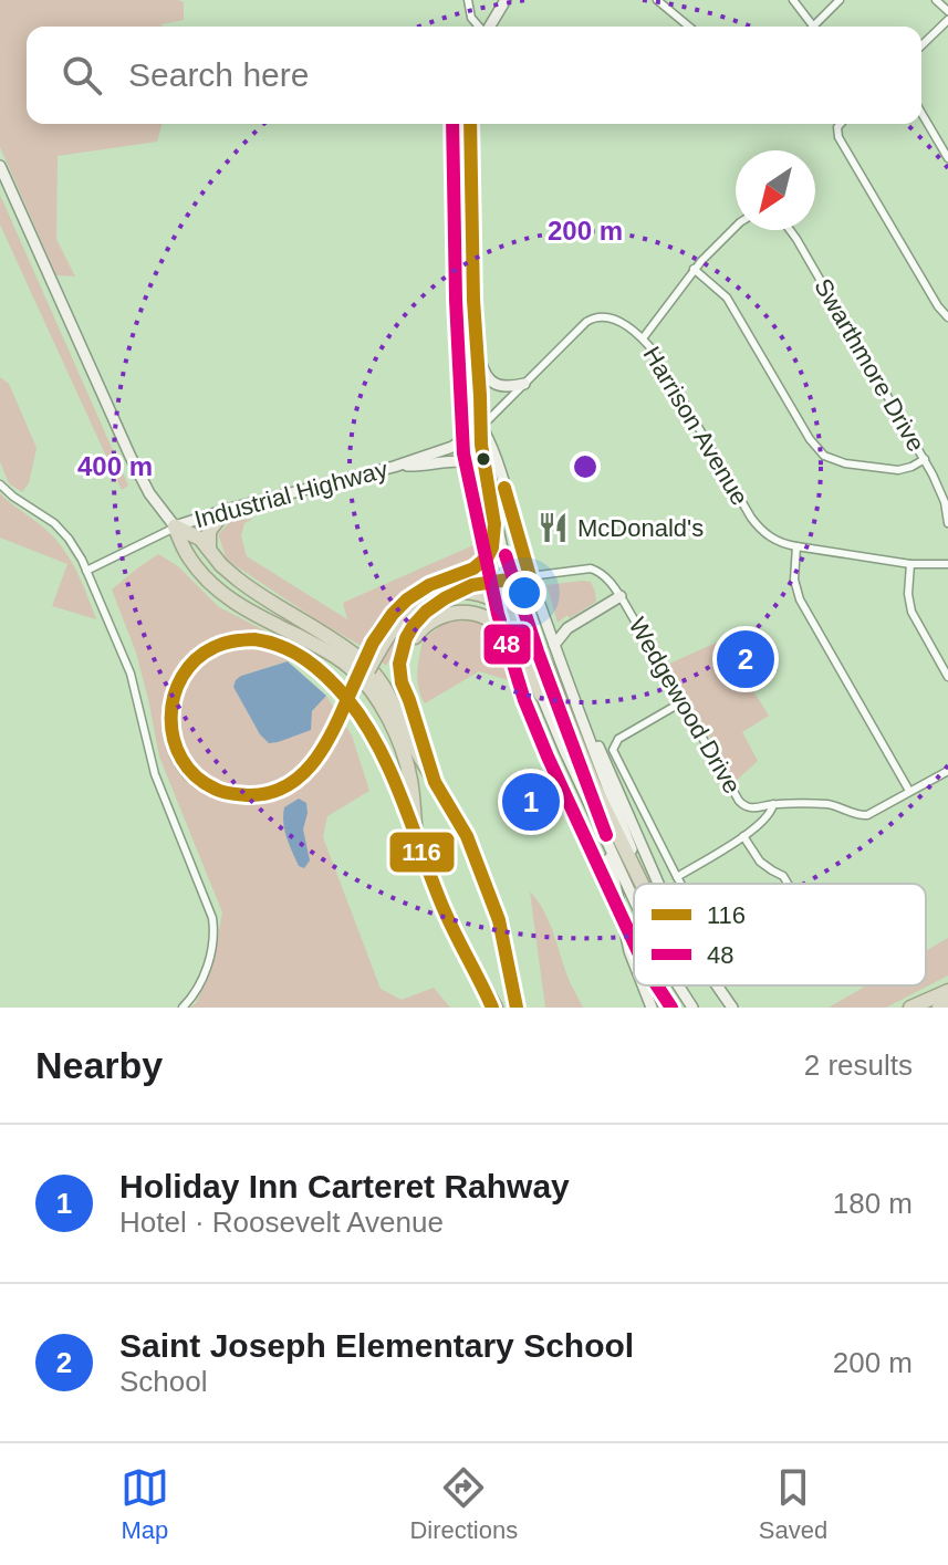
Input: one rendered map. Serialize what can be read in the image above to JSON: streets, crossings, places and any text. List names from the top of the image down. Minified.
{"streets":{"main road":["Industrial Highway"],"street":["Swarthmore Drive","Harrison Avenue","Wedgewood Drive"]},"crossings":[["Harrison Avenue","Industrial Highway"]],"places":{"restaurant":["McDonald's"]},"lines":["transit line 116","transit line 48"],"legend":["116","48"],"north":"bottom left","page":{"search":"Search here","pins":["2","1"],"heading":["Nearby","2 results"],"list":[{"mark":"1","name":"Holiday Inn Carteret Rahway","note":"Hotel · Roosevelt Avenue","value":"180 m"},{"mark":"2","name":"Saint Joseph Elementary School","note":"School","value":"200 m"}],"nav":["Map","Directions","Saved"]},"rings":["200 m","400 m"]}
